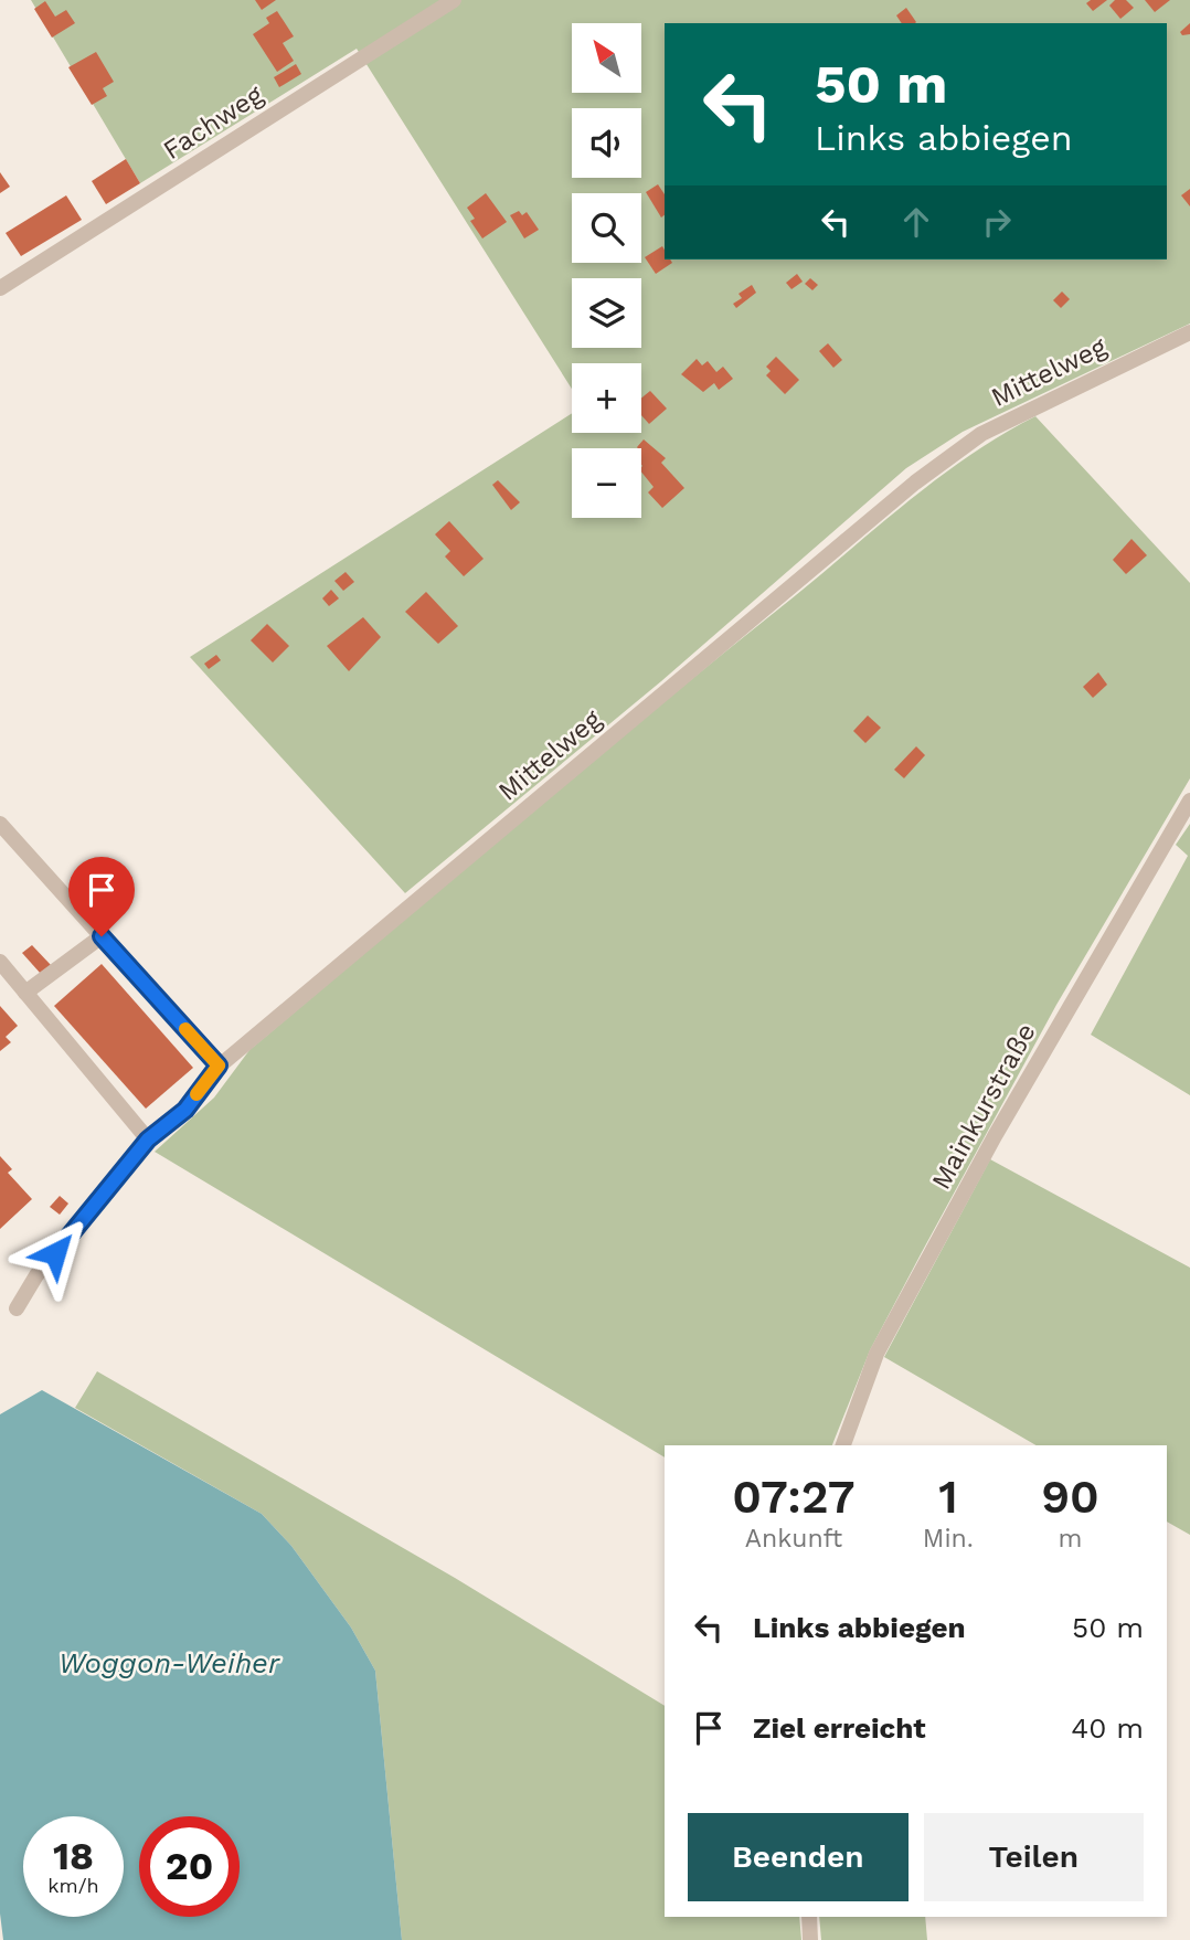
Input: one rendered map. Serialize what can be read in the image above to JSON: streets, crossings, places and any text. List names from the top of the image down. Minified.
{"streets":{"lane":["Fachweg","Mittelweg","Mainkurstraße"]},"water":["Woggon-Weiher"],"north":"top left","page":{"map_buttons":["+","−"],"turn":["50 m","Links abbiegen"],"eta":["07:27","Ankunft","1","Min.","90","m"],"list":[{"name":"Links abbiegen","value":"50 m"},{"name":"Ziel erreicht","value":"40 m"}],"buttons":["Beenden","Teilen"],"speed":"18 km/h","limit":"20"}}
